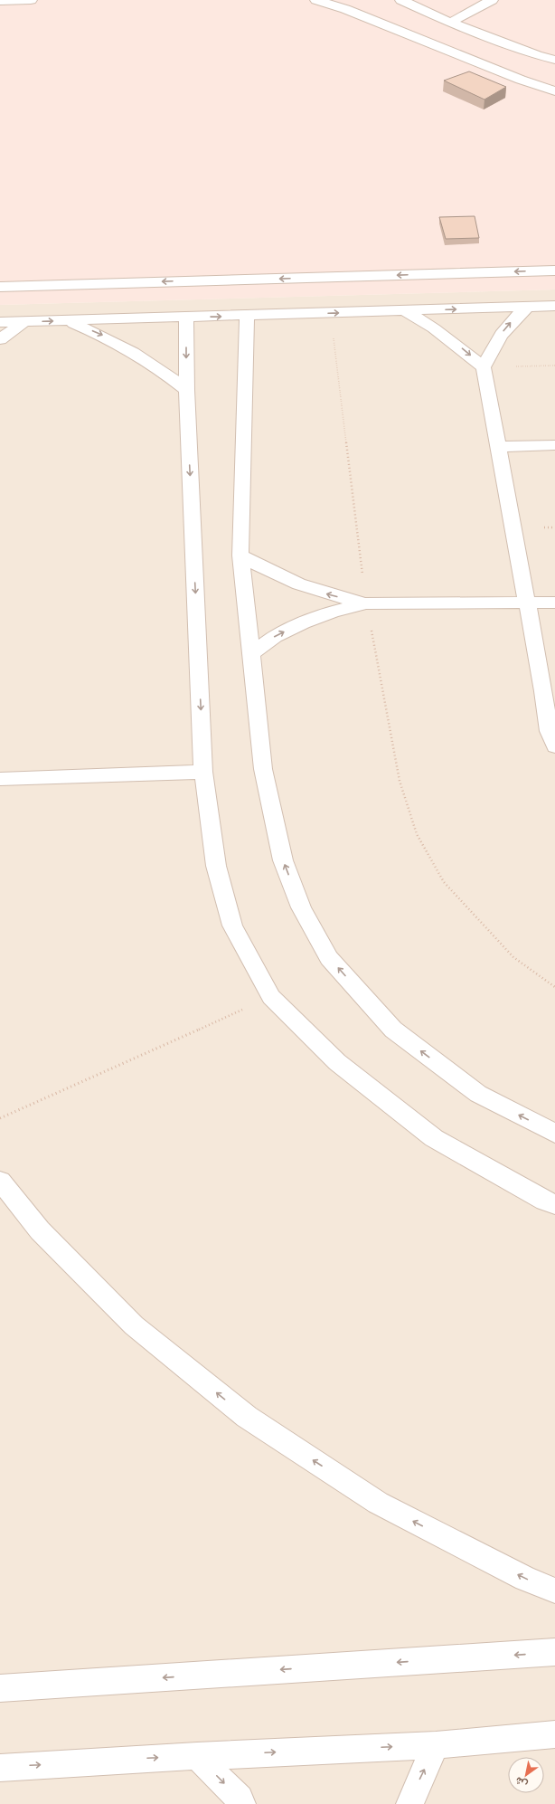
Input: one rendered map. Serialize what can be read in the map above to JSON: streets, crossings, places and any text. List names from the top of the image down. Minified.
{"north":"bottom left"}
